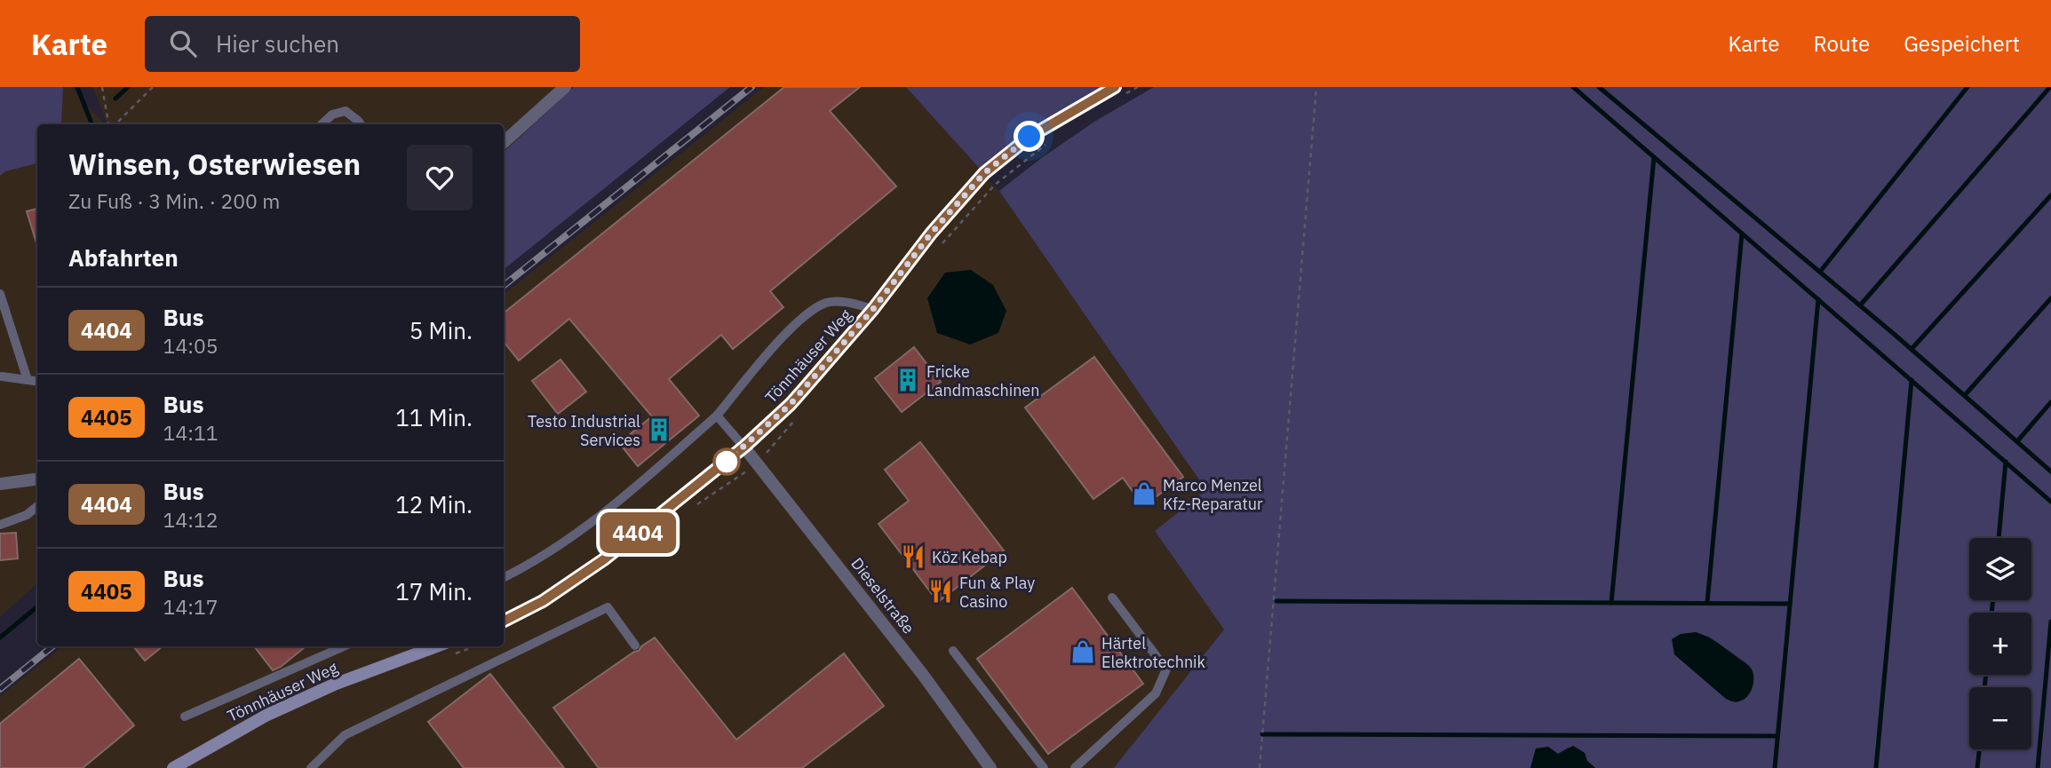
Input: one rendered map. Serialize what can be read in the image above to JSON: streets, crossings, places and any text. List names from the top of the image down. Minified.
{"streets":{"main road":["Tönnhäuser Weg"],"street":["Dieselstraße"]},"crossings":[["Tönnhäuser Weg","Dieselstraße"]],"places":{"building":["Fricke Landmaschinen","Testo Industrial Services"],"shop":["Marco Menzel Kfz-Reparatur","Härtel Elektrotechnik"],"restaurant":["Köz Kebap","Fun & Play Casino"]},"lines":["bus line 4404"],"page":{"header":"Karte","search":"Hier suchen","nav":["Karte","Route","Gespeichert"],"on_map":"4404","heading":[["Winsen, Osterwiesen","Zu Fuß · 3 Min. · 200 m"],"Abfahrten"],"list":[{"mark":"4404","name":"Bus","note":"14:05","value":"5 Min."},{"mark":"4405","name":"Bus","note":"14:11","value":"11 Min."},{"mark":"4404","name":"Bus","note":"14:12","value":"12 Min."},{"mark":"4405","name":"Bus","note":"14:17","value":"17 Min."}],"map_buttons":["+","−"]}}
